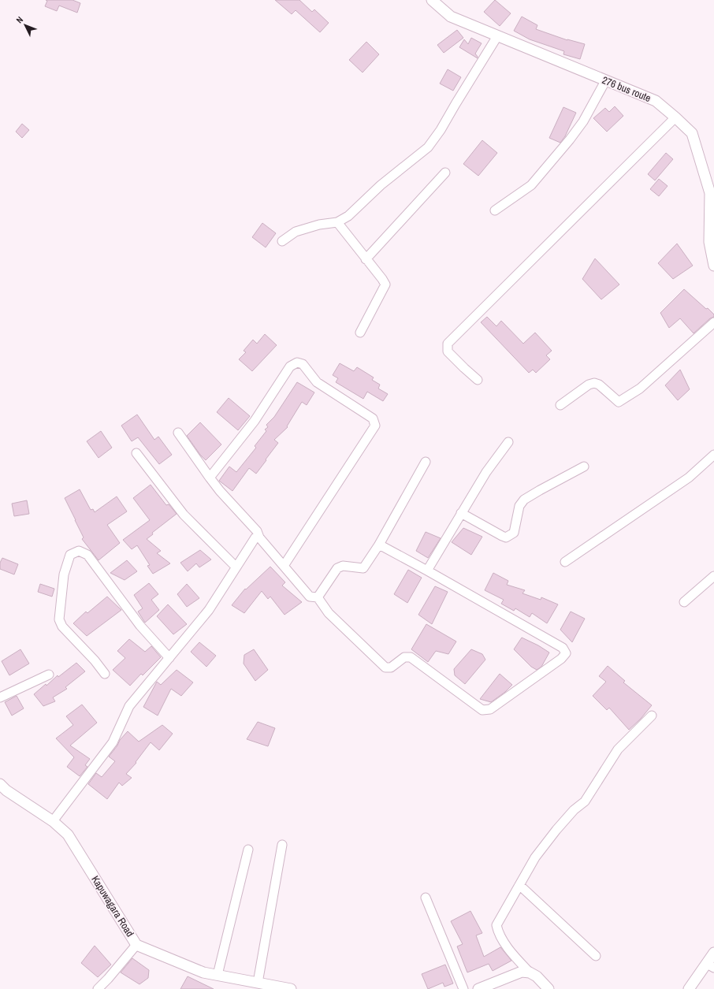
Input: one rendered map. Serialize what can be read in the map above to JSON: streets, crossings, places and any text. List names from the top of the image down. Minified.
{"streets":{"street":["276 bus route","Kapuwagara Road"]},"north":"top left"}
